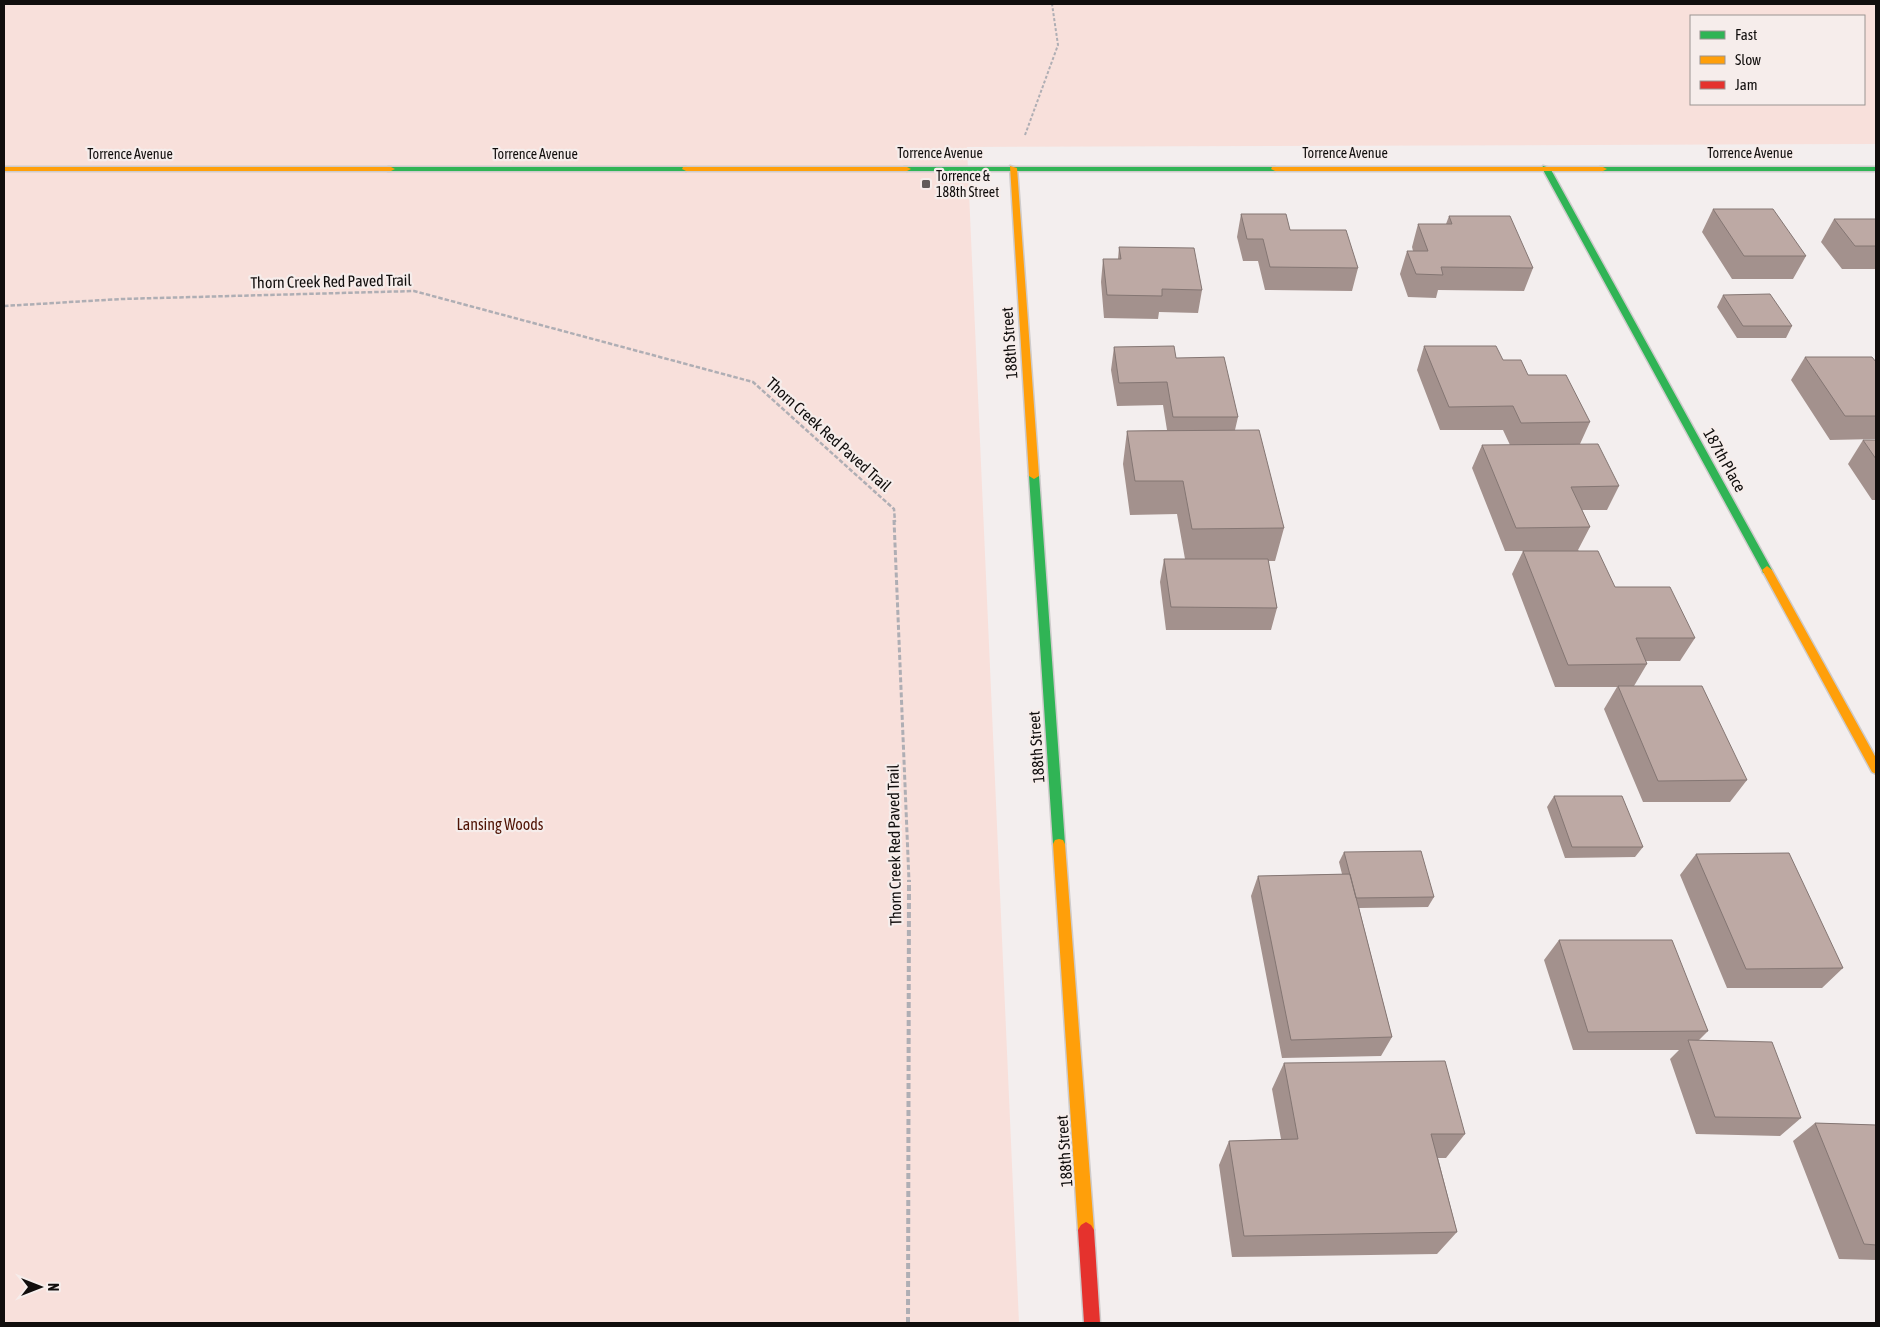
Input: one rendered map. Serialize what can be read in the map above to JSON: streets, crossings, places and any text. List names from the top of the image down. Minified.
{"streets":{"main road":["Torrence Avenue","188th Street","187th Place"],"path":["Thorn Creek Red Paved Trail"]},"crossings":[["Torrence Avenue","188th Street"],["Torrence Avenue","187th Place"]],"parks":["Lansing Woods"],"places":{"transit":["Torrence & 188th Street"]},"legend":["Fast","Slow","Jam"],"north":"right"}
